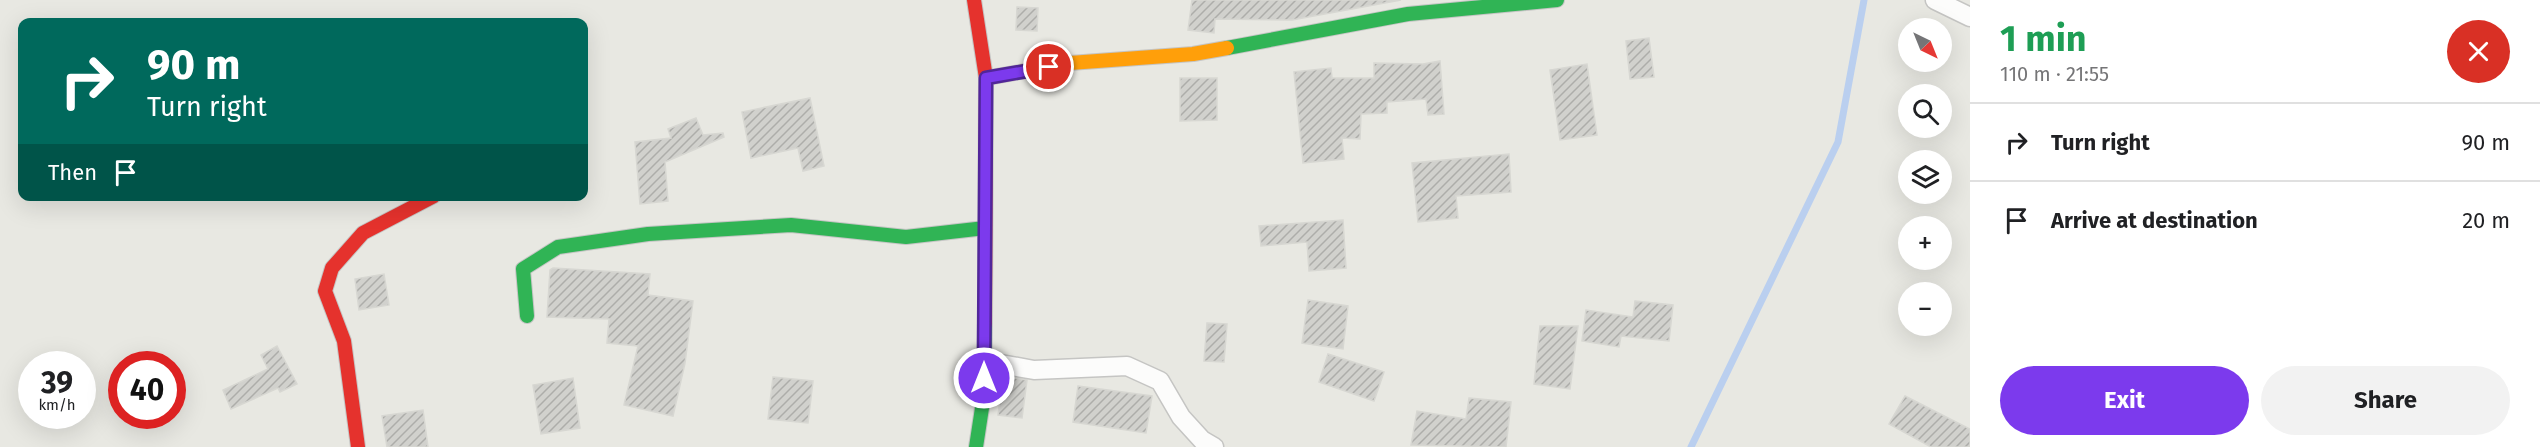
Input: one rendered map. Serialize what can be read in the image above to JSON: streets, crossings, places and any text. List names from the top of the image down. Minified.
{"north":"bottom right","page":{"heading":["1 min","110 m · 21:55"],"map_buttons":["+","−"],"turn":["90 m","Turn right"],"list":[{"name":"Turn right","value":"90 m"},{"name":"Arrive at destination","value":"20 m"}],"then":"Then","speed":"39 km/h","limit":"40","buttons":["Exit","Share"]}}
